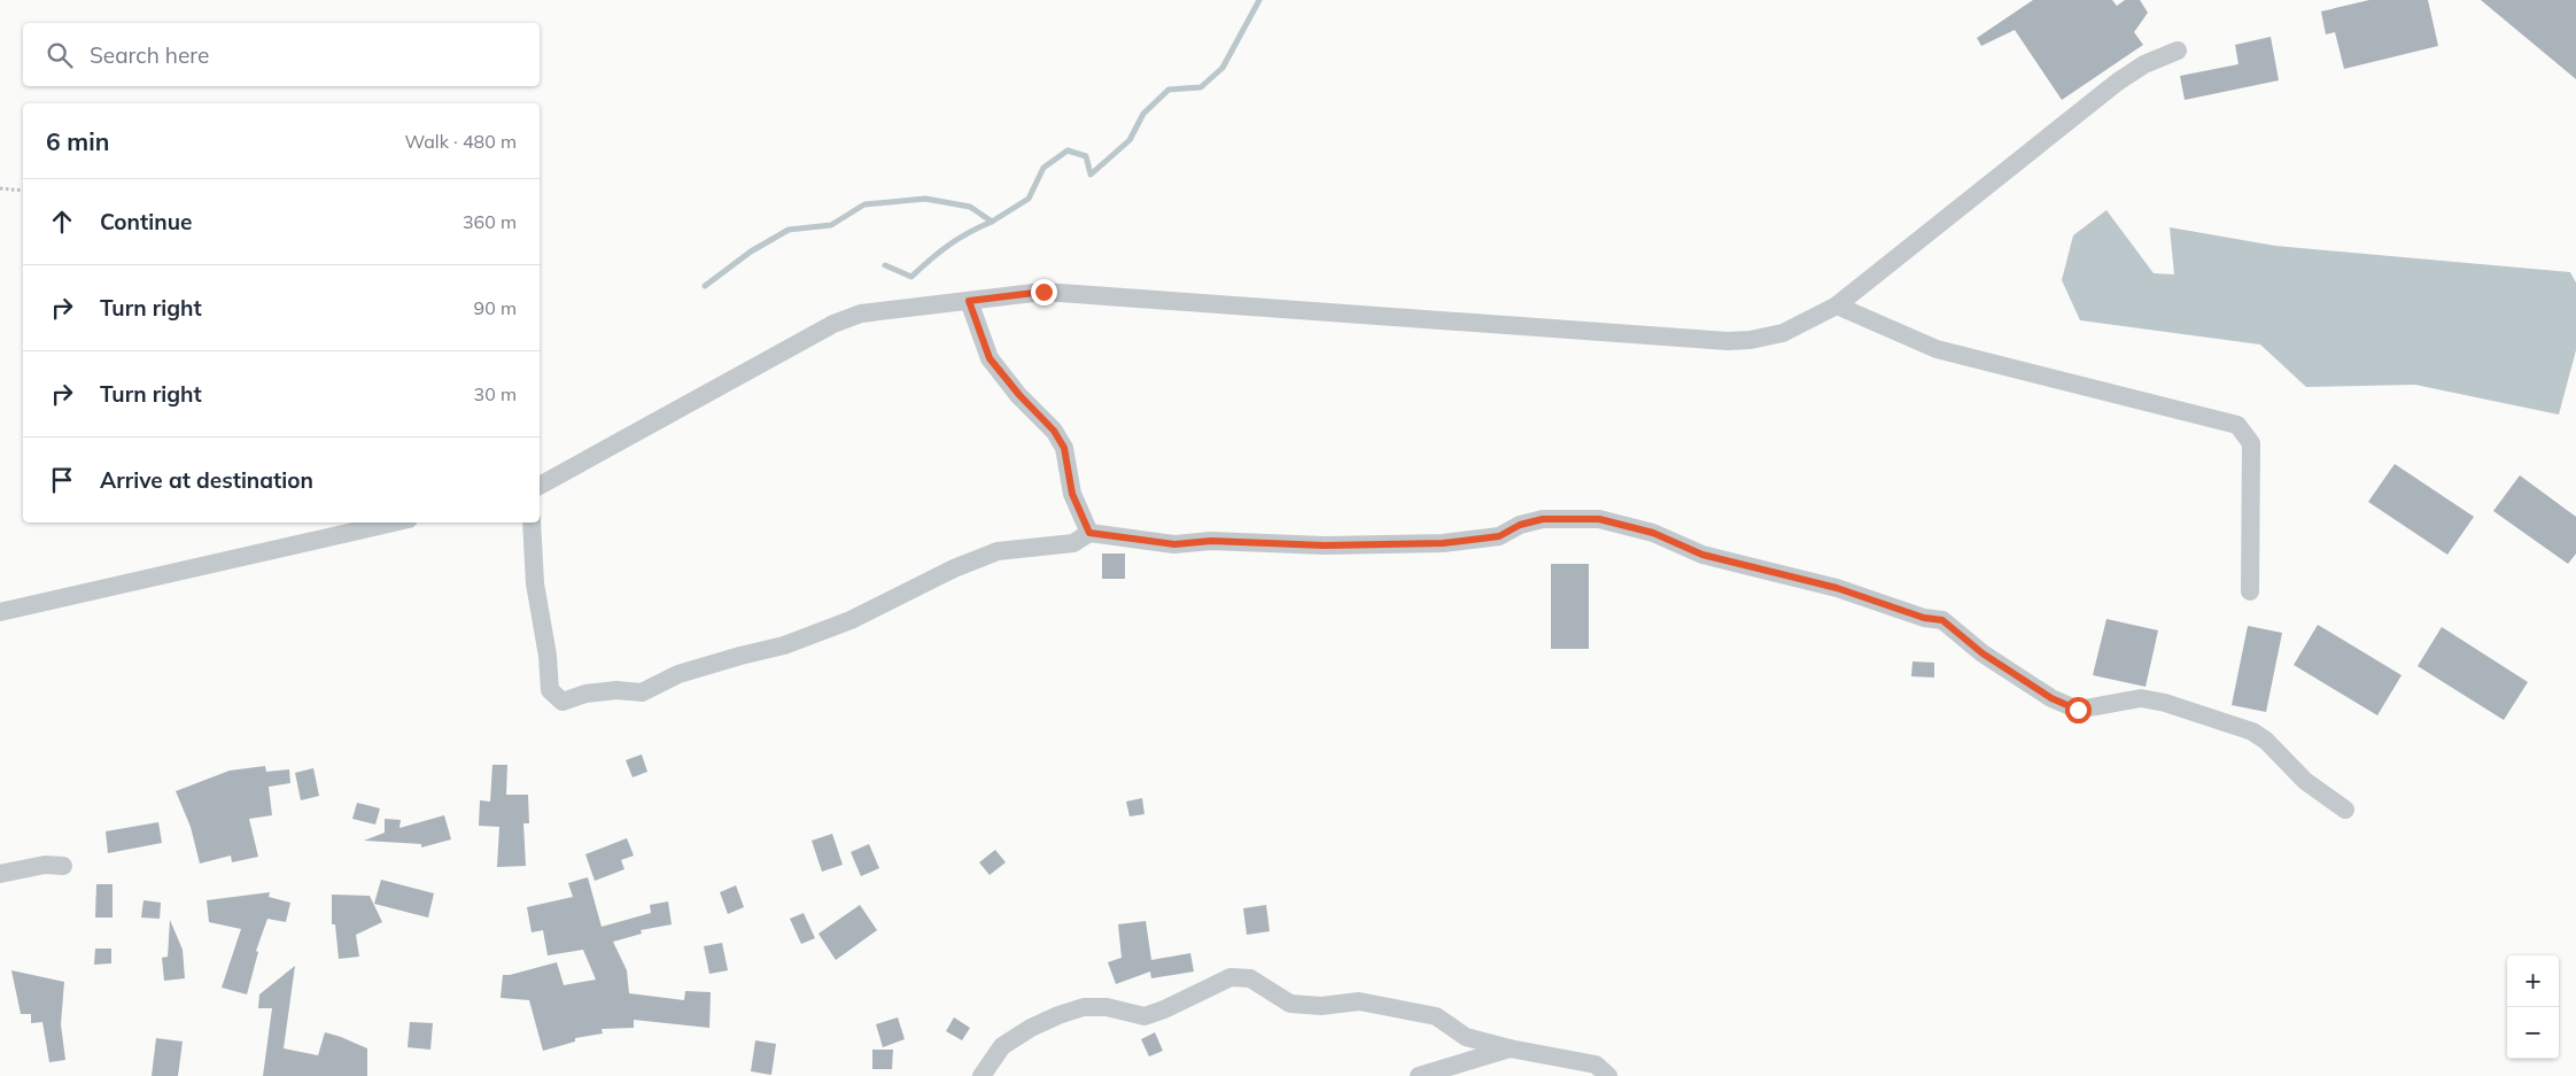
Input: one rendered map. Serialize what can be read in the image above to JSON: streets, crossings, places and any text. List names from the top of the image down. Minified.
{"page":{"search":"Search here","heading":["6 min","Walk · 480 m"],"list":[["Continue","360 m"],["Turn right","90 m"],["Turn right","30 m"],"Arrive at destination"],"map_buttons":["+","−"]}}
